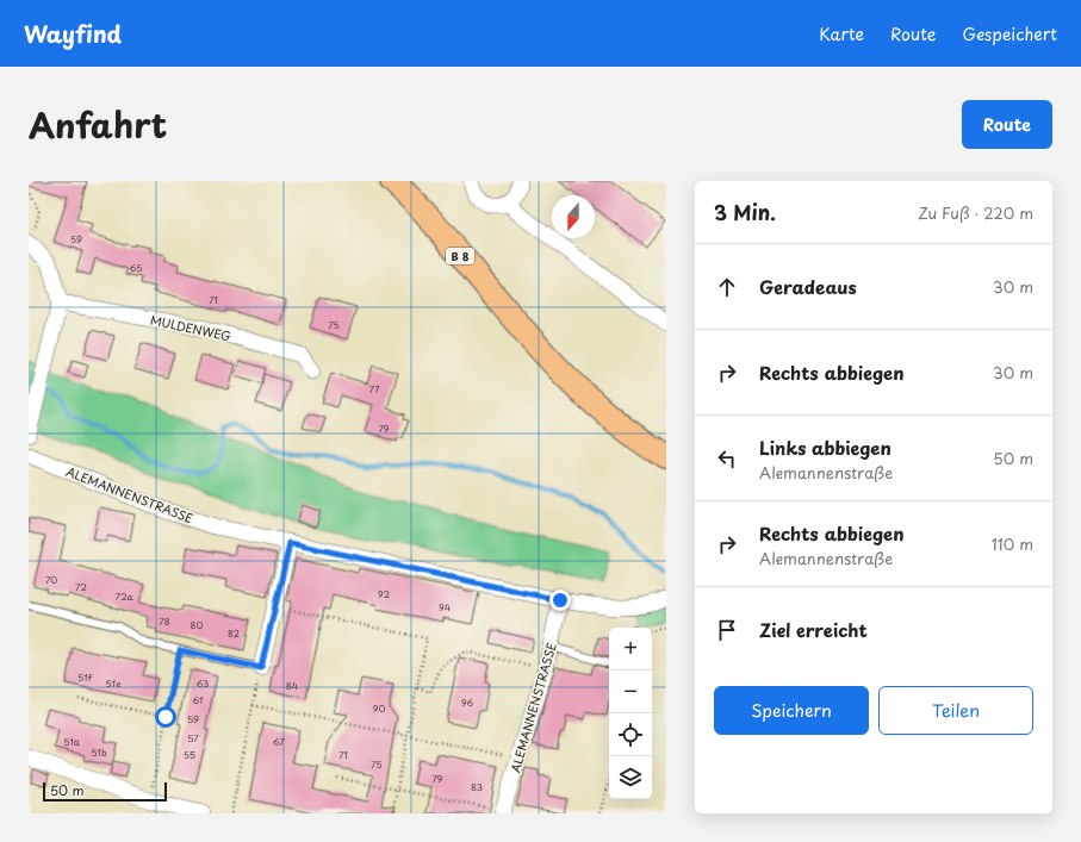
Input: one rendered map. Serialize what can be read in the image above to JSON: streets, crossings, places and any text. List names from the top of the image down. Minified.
{"streets":{"main road":["B 8"],"street":["MULDENWEG","ALEMANNENSTRASSE"]},"house_numbers":["59","65","71","75","77","79","70","72","92","72a","94","78","80","82","51f","51e","63","84","61","96","90","59","57","51a","67","51b","55","71","75","79","83"],"scale_bar":"50 m","north":"bottom","page":{"header":"Wayfind","nav":["Karte","Route","Gespeichert"],"title":"Anfahrt","buttons":["Route",["Speichern","Teilen"]],"heading":["3 Min.","Zu Fuß · 220 m"],"list":[["Geradeaus","30 m"],["Rechts abbiegen","30 m"],["Links abbiegen","Alemannenstraße","50 m"],["Rechts abbiegen","Alemannenstraße","110 m"],"Ziel erreicht"],"map_buttons":["+","−"],"scale":"50 m"}}
